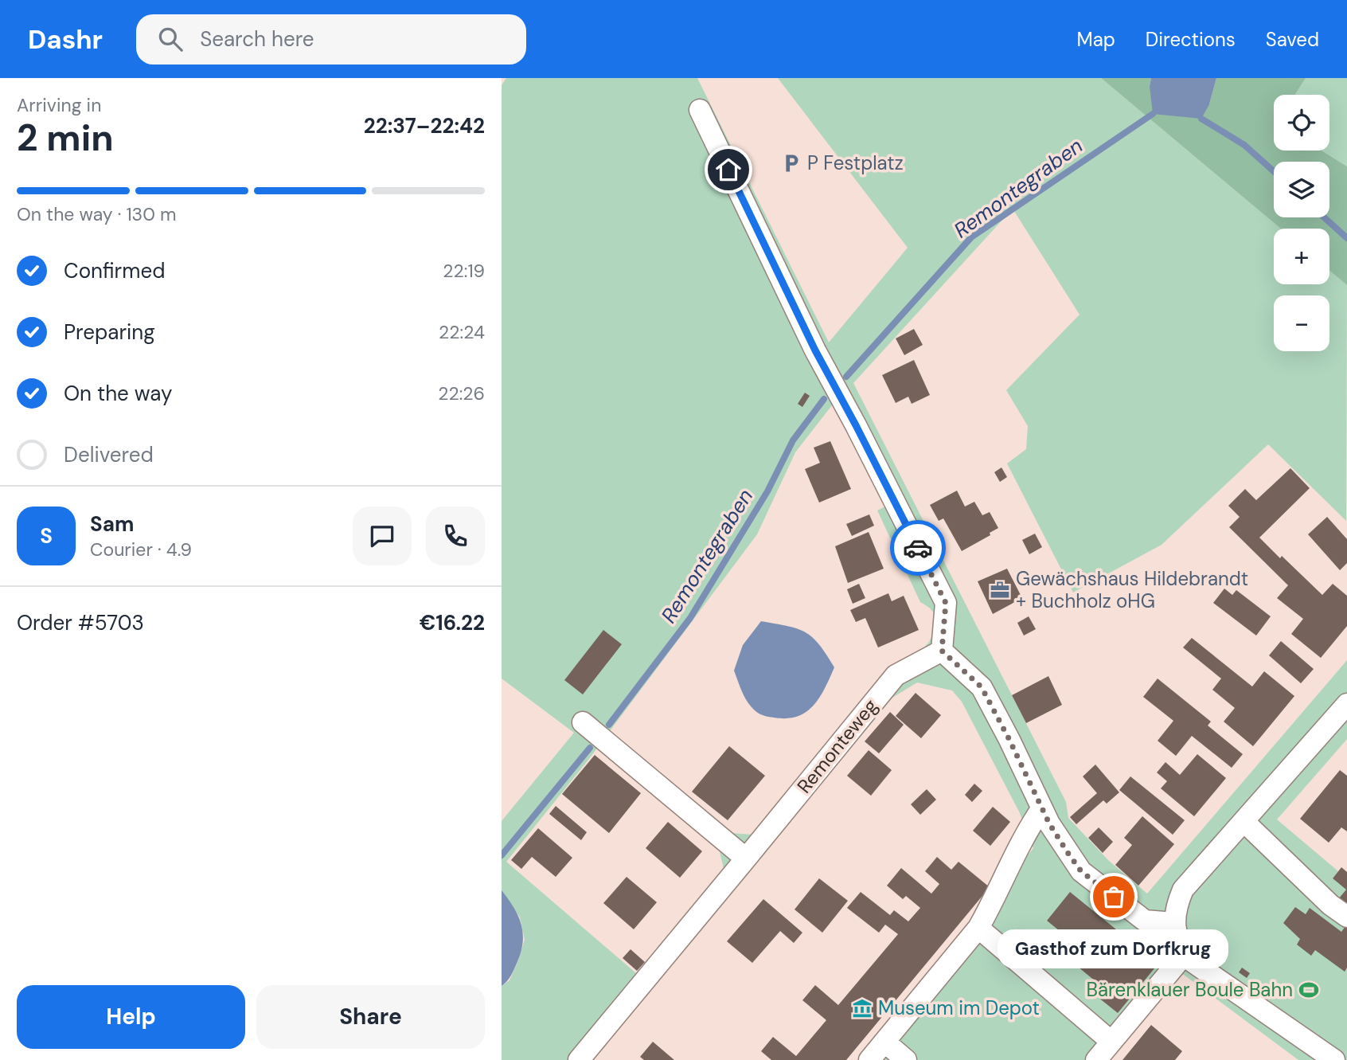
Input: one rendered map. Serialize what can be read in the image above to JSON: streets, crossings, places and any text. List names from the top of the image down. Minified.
{"streets":{"street":["Remonteweg"]},"water":["Remontegraben"],"places":{"parking":["P Festplatz"],"office":["Gewächshaus Hildebrandt + Buchholz oHG"],"other":["Gasthof zum Dorfkrug"],"sports":["Bärenklauer Boule Bahn"],"museum":["Museum im Depot"]},"page":{"header":"Dashr","search":"Search here","nav":["Map","Directions","Saved"],"heading":["2 min","Arriving in","22:37–22:42"],"panel":["Sam","Courier · 4.9","Order #5703","€16.22"],"map_buttons":["+","−"],"bar":"On the way · 130 m","list":[["Confirmed","22:19"],["Preparing","22:24"],["On the way","22:26"],"Delivered"],"round":"S","bubble":"Gasthof zum Dorfkrug","buttons":["Help","Share"]}}
